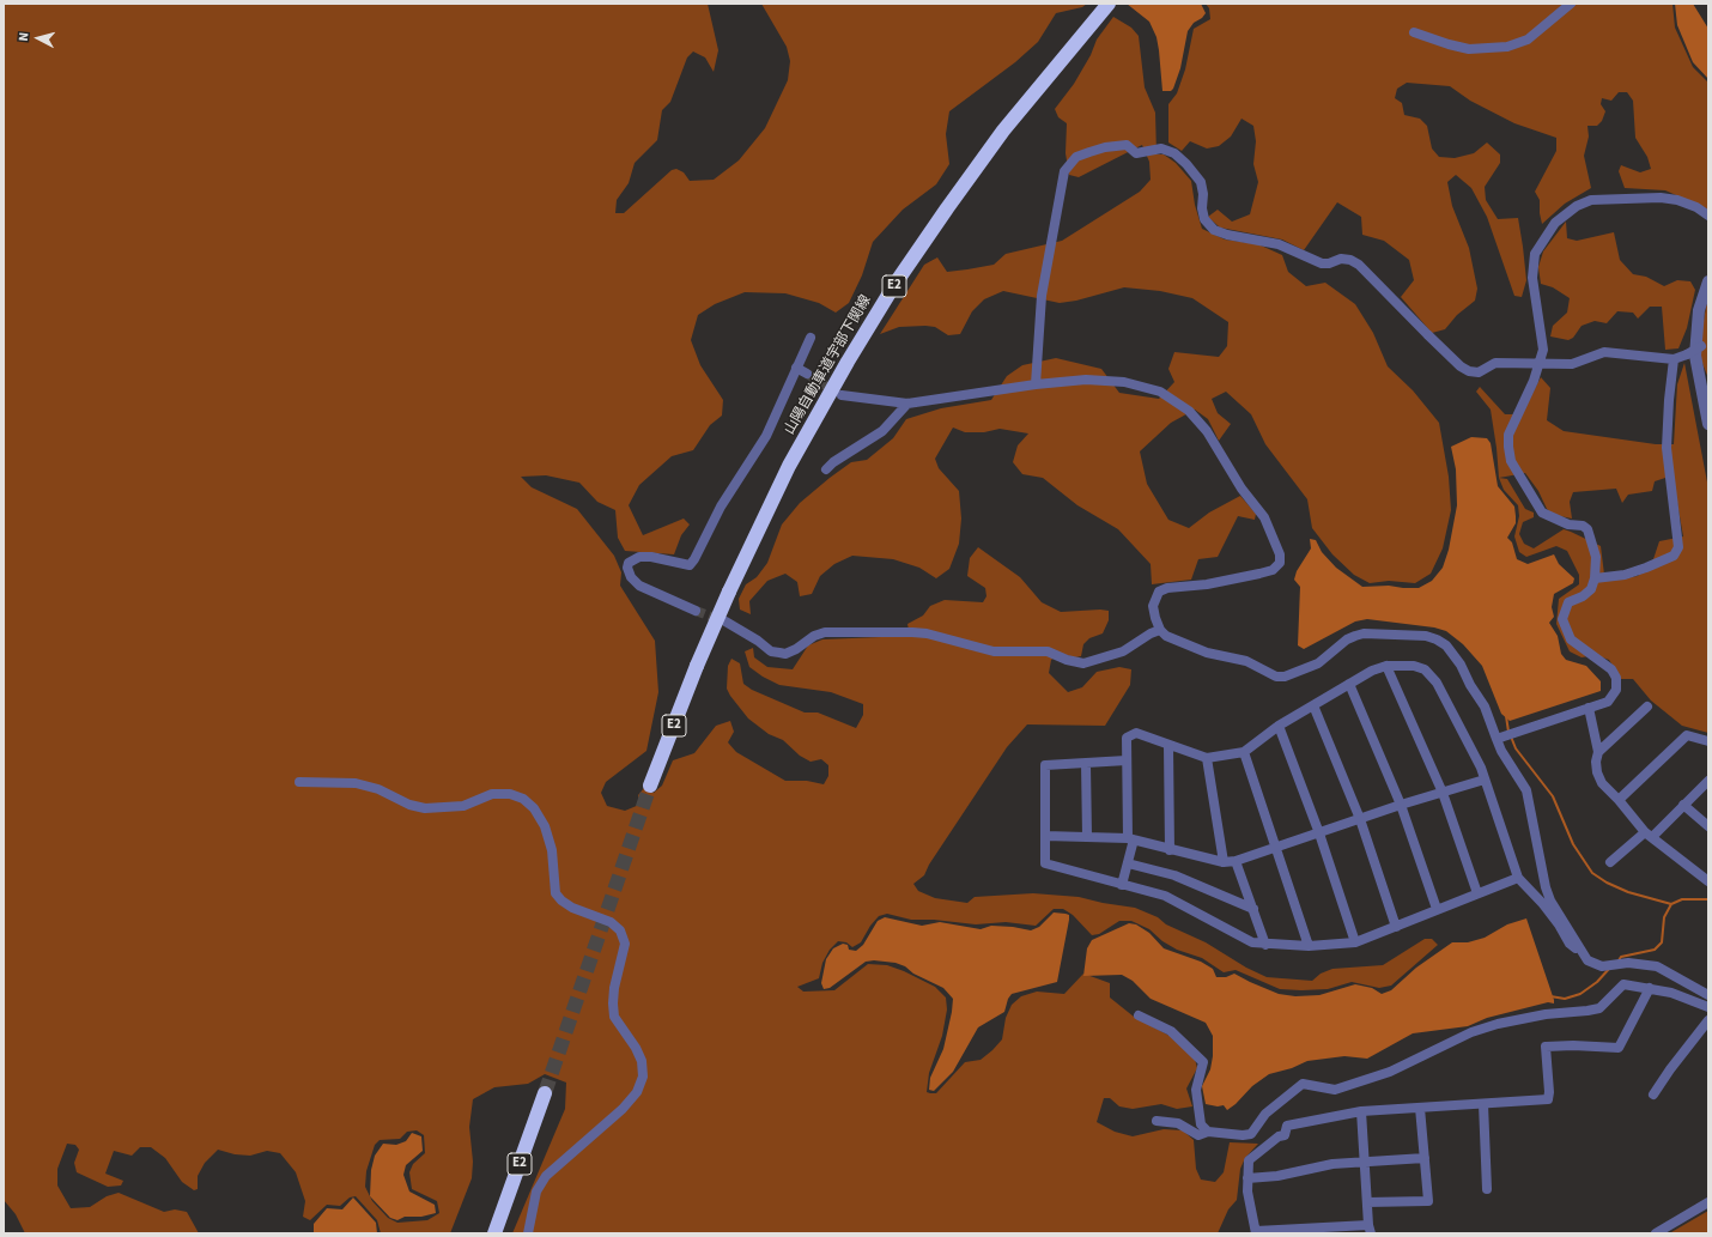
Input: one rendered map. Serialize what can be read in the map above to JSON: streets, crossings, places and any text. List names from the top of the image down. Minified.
{"streets":{"highway":["E2","山陽自動車道宇部下関線"]},"north":"left"}
